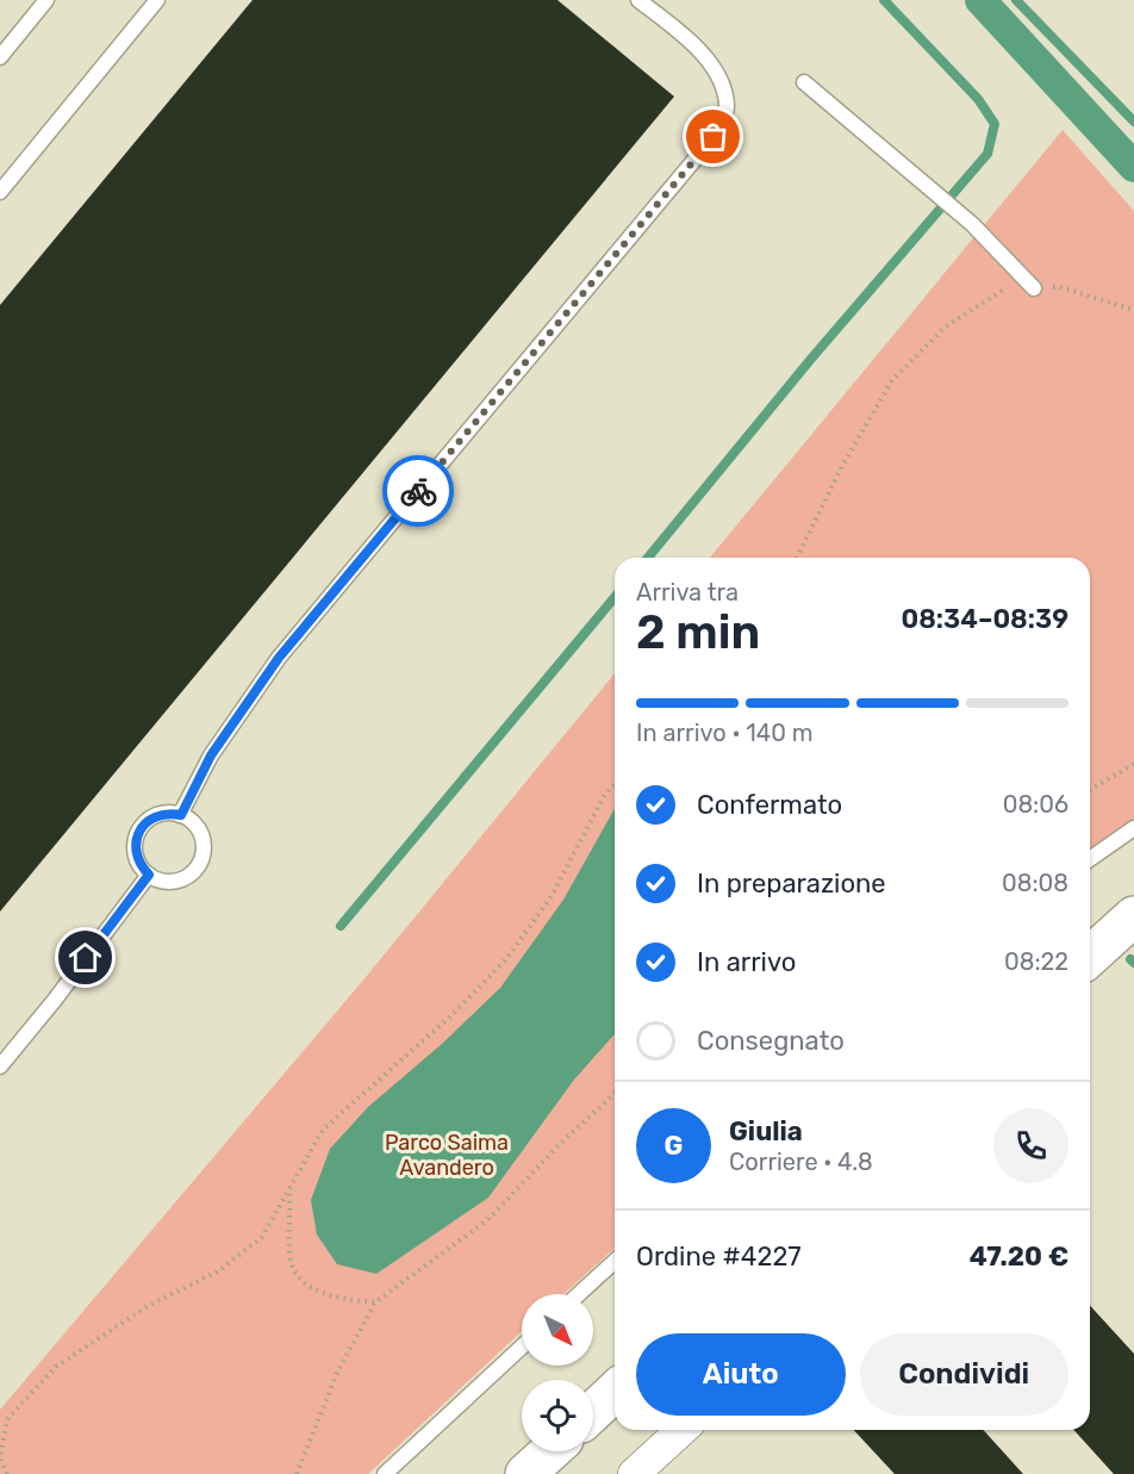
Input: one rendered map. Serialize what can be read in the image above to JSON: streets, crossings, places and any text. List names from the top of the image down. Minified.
{"parks":["Parco Saima Avandero"],"north":"bottom right","page":{"heading":["2 min","Arriva tra","08:34–08:39"],"panel":["Giulia","Corriere · 4.8","Ordine #4227","47.20 €"],"bar":"In arrivo · 140 m","list":[["Confermato","08:06"],["In preparazione","08:08"],["In arrivo","08:22"],"Consegnato"],"round":"G","buttons":["Aiuto","Condividi"]}}
